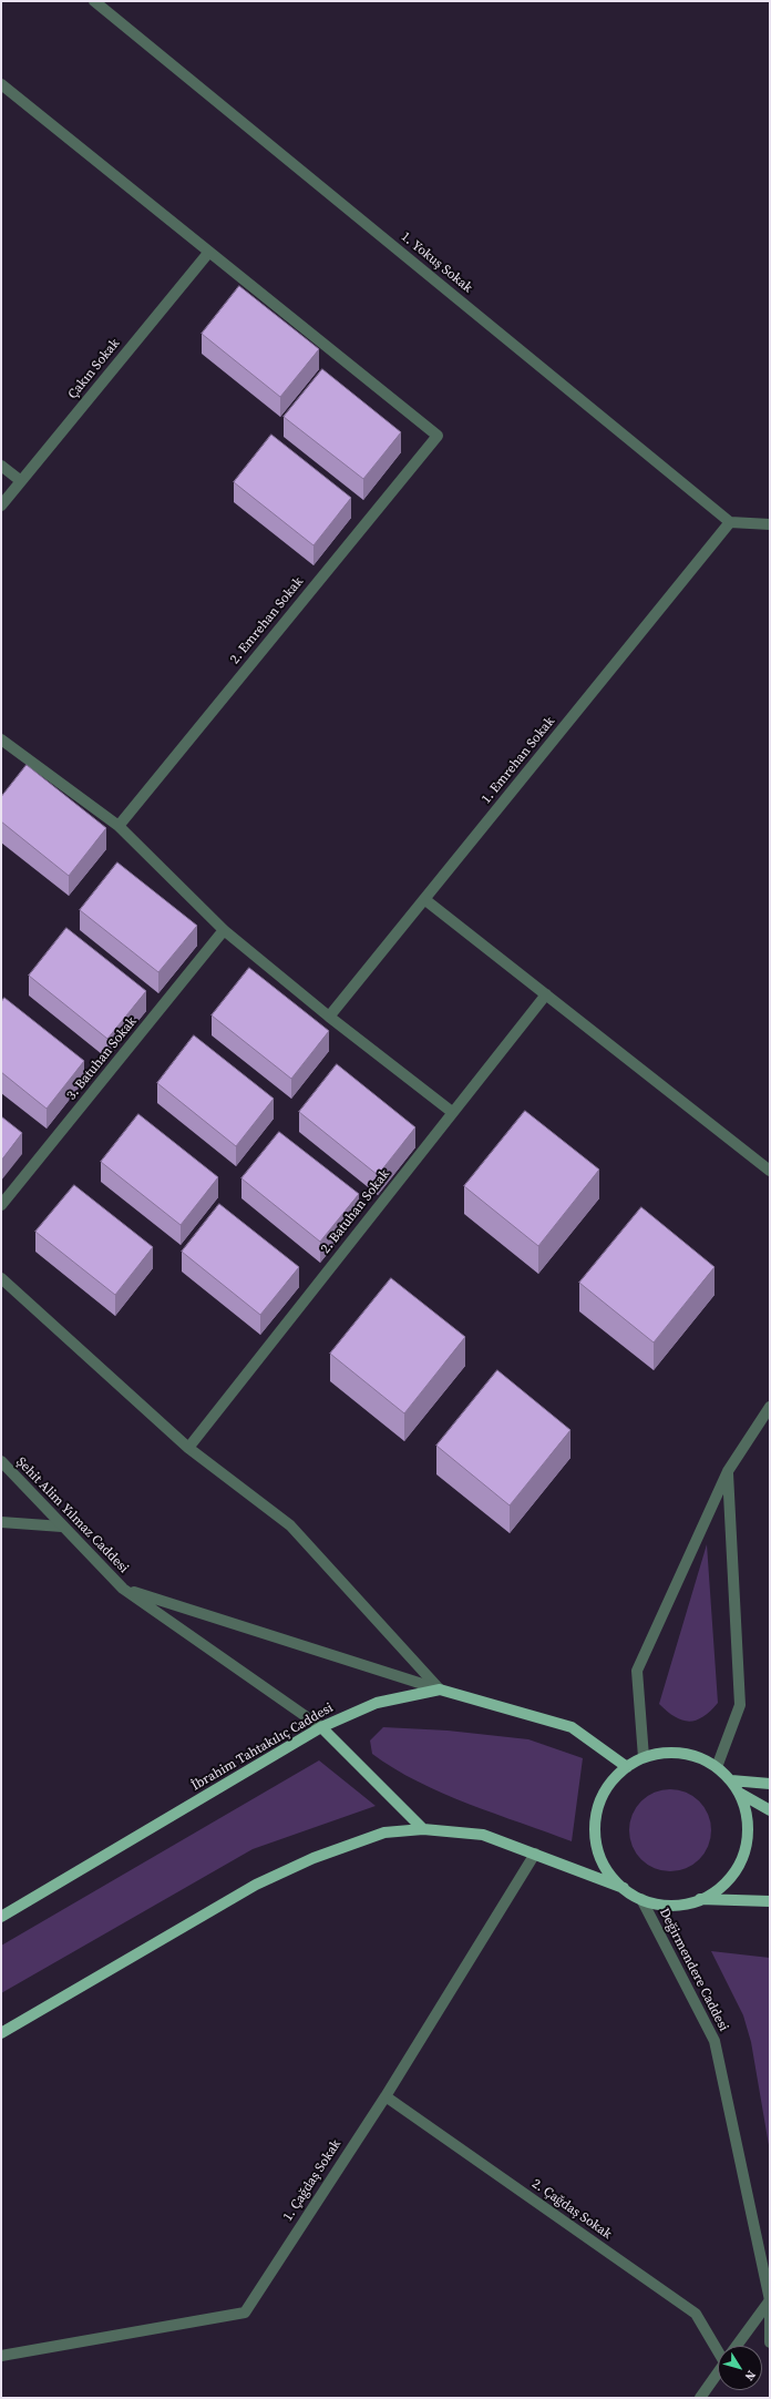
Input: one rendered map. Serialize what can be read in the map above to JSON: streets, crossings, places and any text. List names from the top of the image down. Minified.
{"streets":{"main road":["İbrahim Tahtakılıç Caddesi"],"street":["1. Yokuş Sokak","Çakın Sokak","2. Emrehan Sokak","1. Emrehan Sokak","3. Batuhan Sokak","2. Batuhan Sokak","Şehit Alim Yılmaz Caddesi","Değirmendere Caddesi","1. Çağdaş Sokak","2. Çağdaş Sokak"]},"crossings":[["1. Yokuş Sokak","1. Emrehan Sokak"],["Çakın Sokak","2. Emrehan Sokak"],["Şehit Alim Yılmaz Caddesi","İbrahim Tahtakılıç Caddesi"],["İbrahim Tahtakılıç Caddesi","Değirmendere Caddesi"],["1. Çağdaş Sokak","2. Çağdaş Sokak"]],"north":"bottom right"}
